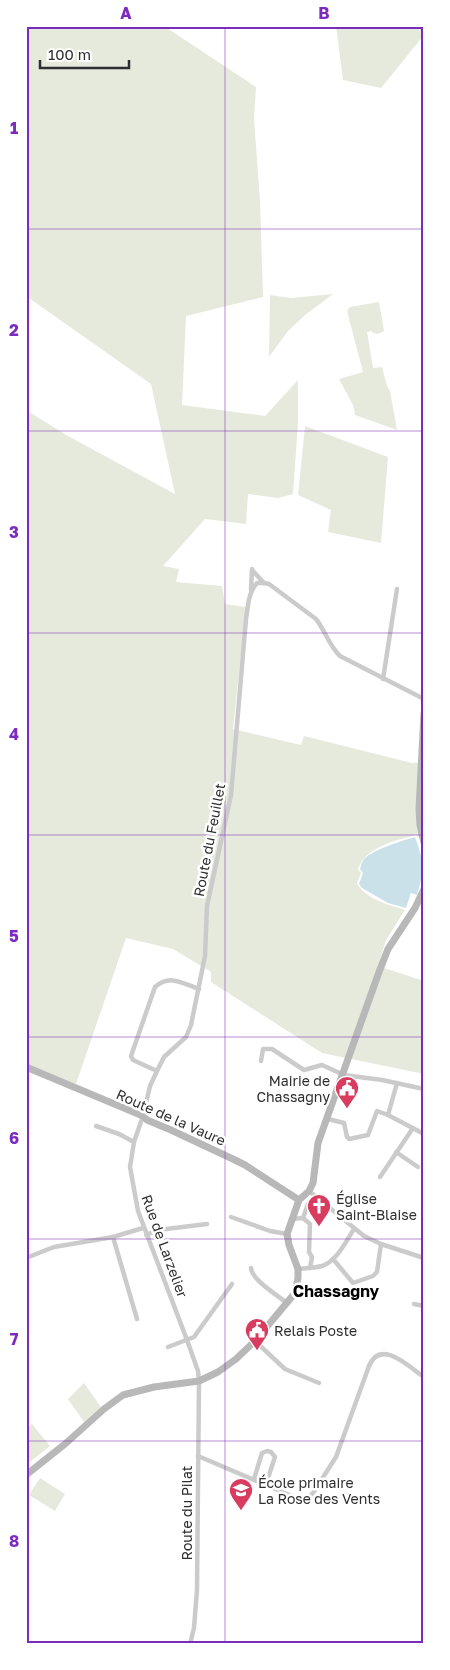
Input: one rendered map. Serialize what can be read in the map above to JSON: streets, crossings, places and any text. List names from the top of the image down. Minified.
{"streets":{"street":["Route du Feuillet","Route de la Vaure","Rue de Larzelier","Route du Pilat"]},"crossings":[["Route du Feuillet","Rue de Larzelier"],["Route de la Vaure","Rue de Larzelier"],["Rue de Larzelier","Route du Pilat"]],"districts":["Chassagny"],"places":{"public building":["Mairie de Chassagny","Relais Poste"],"church":["Église Saint-Blaise"],"school or university":["École primaire La Rose des Vents"]},"scale_bar":"100 m","grid":{"columns":["A","B"],"rows":["1","2","3","4","5","6","7","8"]}}
